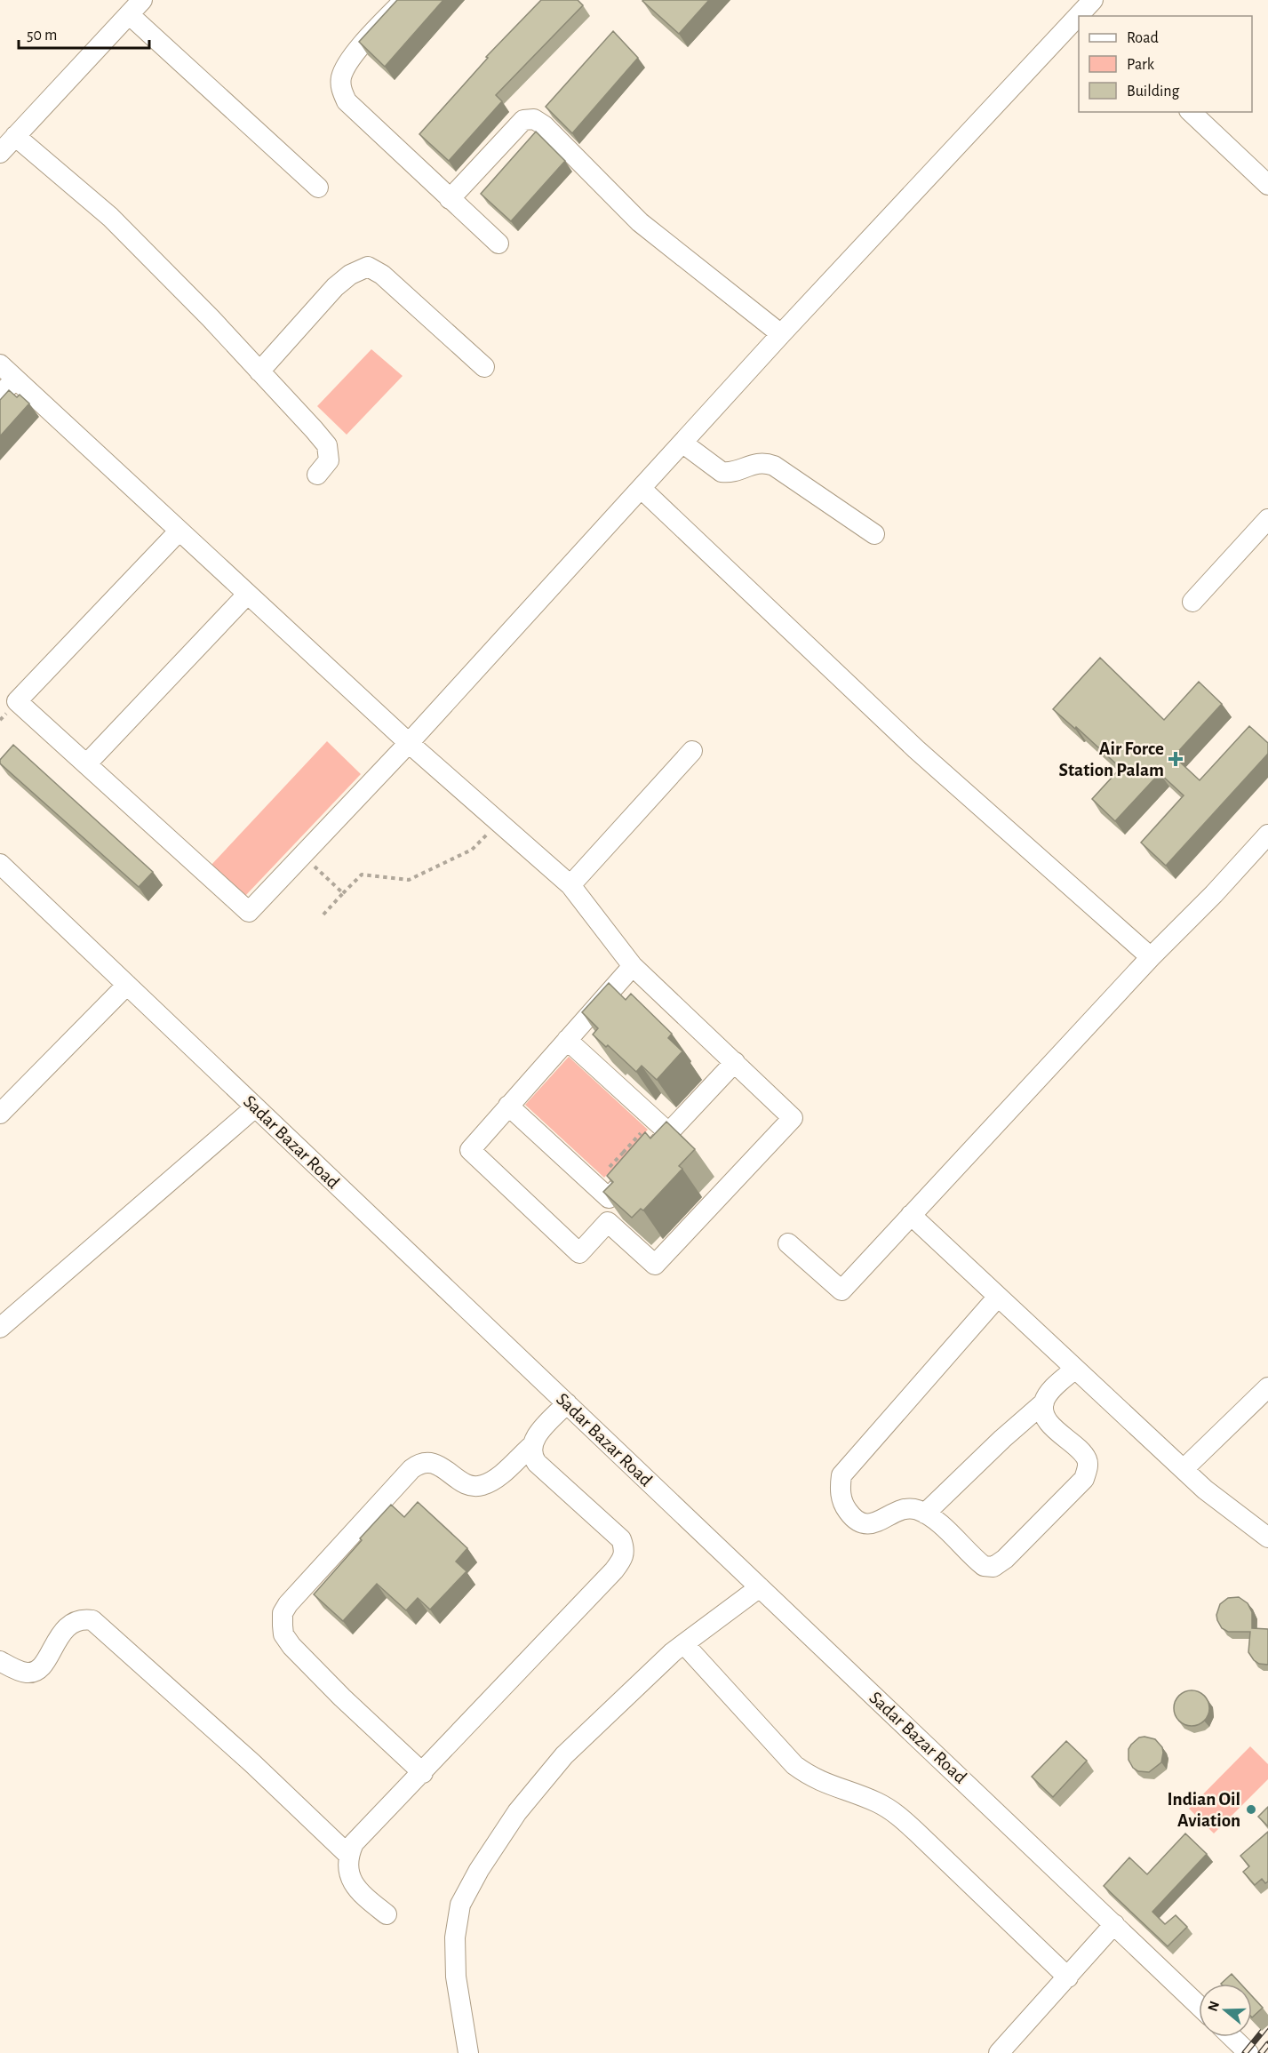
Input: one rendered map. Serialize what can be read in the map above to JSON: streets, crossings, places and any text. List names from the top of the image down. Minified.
{"streets":{"street":["Sadar Bazar Road"]},"places":{"health":["Air Force Station Palam"],"other":["Indian Oil Aviation"]},"legend":["Road","Park","Building"],"scale_bar":"50 m","north":"left"}
